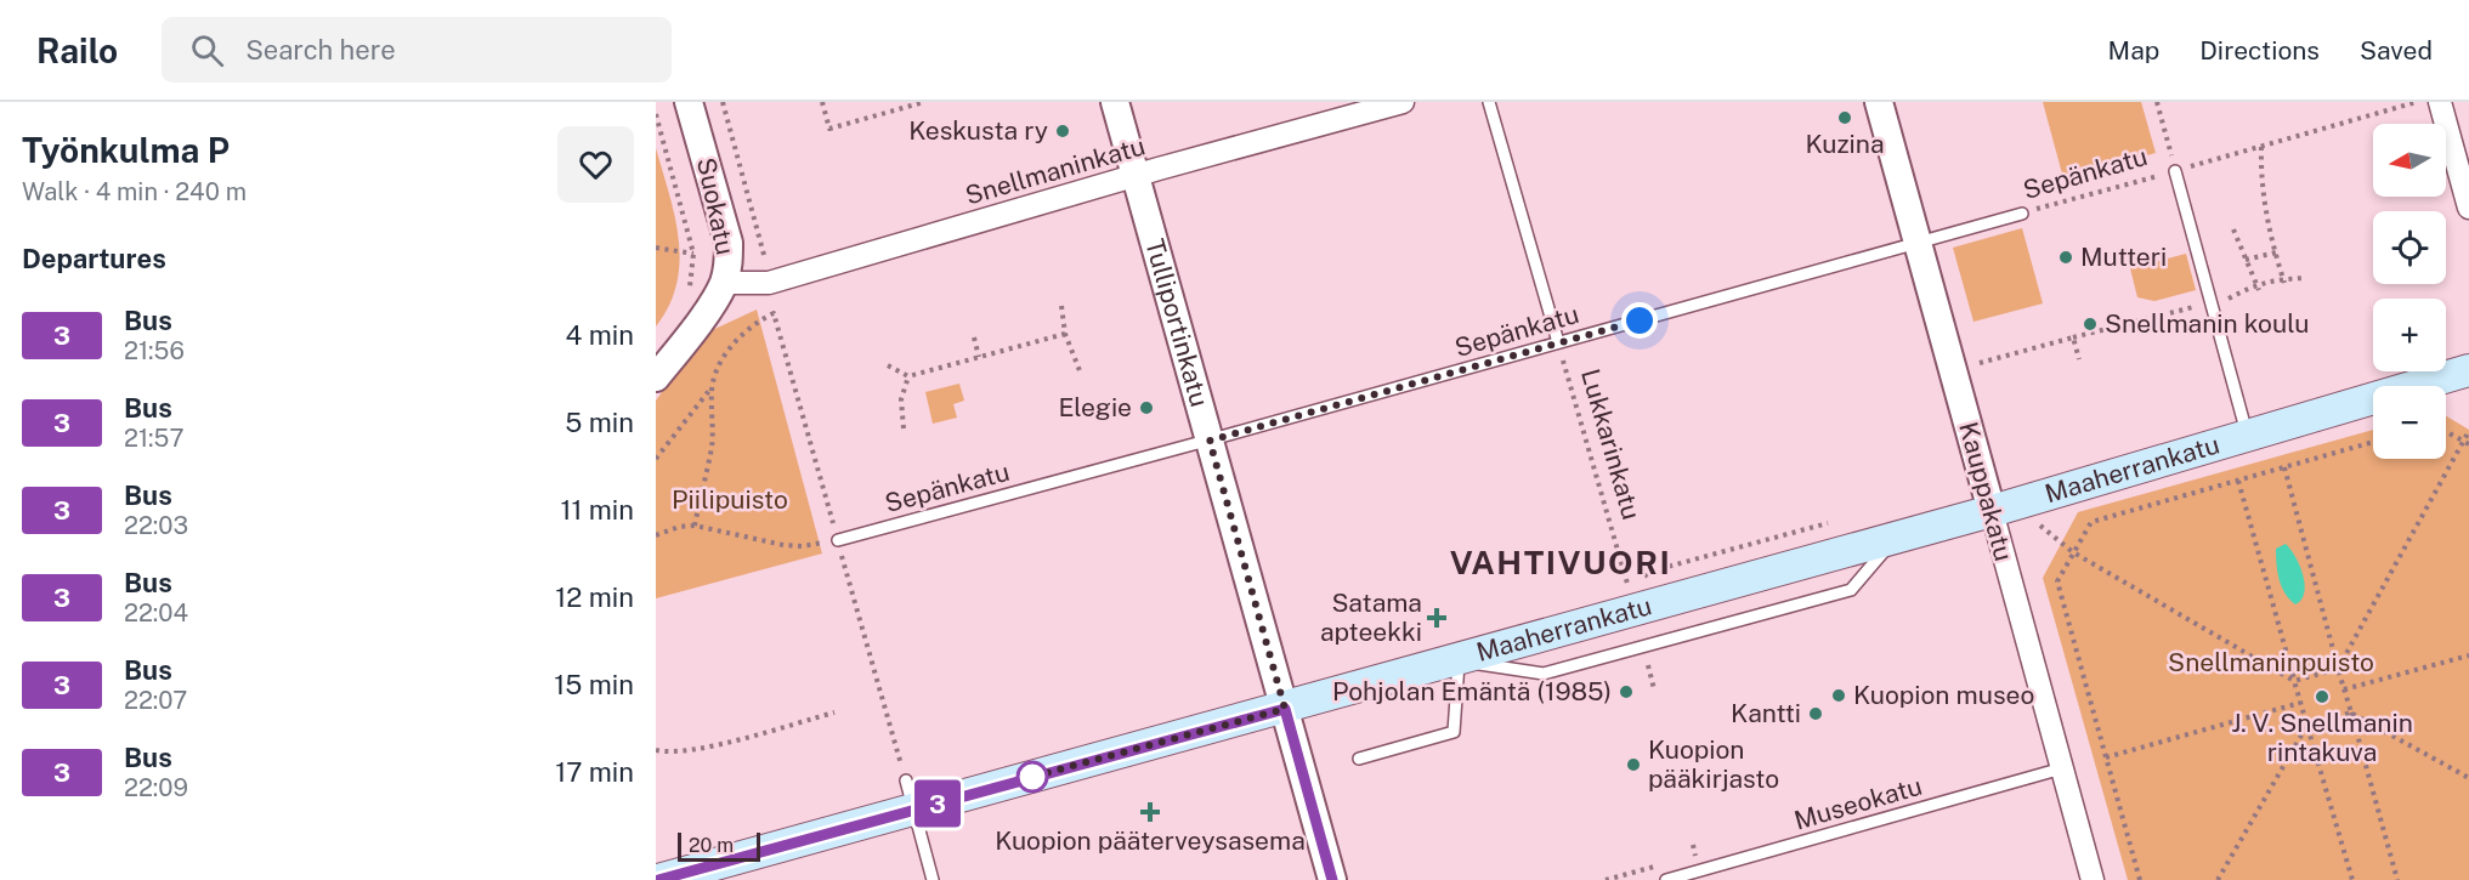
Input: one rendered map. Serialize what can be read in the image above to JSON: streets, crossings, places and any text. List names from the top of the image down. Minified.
{"streets":{"main road":["Maaherrankatu"],"street":["Snellmaninkatu","Suokatu","Tulliportinkatu","Kauppakatu"],"lane":["Sepänkatu","Lukkarinkatu","Museokatu"]},"crossings":[["Snellmaninkatu","Suokatu"],["Snellmaninkatu","Tulliportinkatu"],["Sepänkatu","Tulliportinkatu"],["Sepänkatu","Lukkarinkatu"],["Sepänkatu","Kauppakatu"],["Tulliportinkatu","Maaherrankatu"],["Maaherrankatu","Kauppakatu"],["Kauppakatu","Museokatu"]],"districts":["VAHTIVUORI"],"parks":["Piilipuisto","Snellmaninpuisto"],"places":{"other":["Kuzina","Keskusta ry","Mutteri","Snellmanin koulu","Elegie","Pohjolan Emäntä (1985)","Kuopion museo","J. V. Snellmanin rintakuva","Kantti","Kuopion pääkirjasto"],"health":["Satama apteekki","Kuopion pääterveysasema"]},"lines":["bus line 3"],"scale_bar":"20 m","north":"left","page":{"header":"Railo","search":"Search here","nav":["Map","Directions","Saved"],"heading":[["Työnkulma P","Walk · 4 min · 240 m"],"Departures"],"on_map":"3","map_buttons":["+","−"],"list":[{"mark":"3","name":"Bus","note":"21:56","value":"4 min"},{"mark":"3","name":"Bus","note":"21:57","value":"5 min"},{"mark":"3","name":"Bus","note":"22:03","value":"11 min"},{"mark":"3","name":"Bus","note":"22:04","value":"12 min"},{"mark":"3","name":"Bus","note":"22:07","value":"15 min"},{"mark":"3","name":"Bus","note":"22:09","value":"17 min"}],"scale":"20 m"}}
